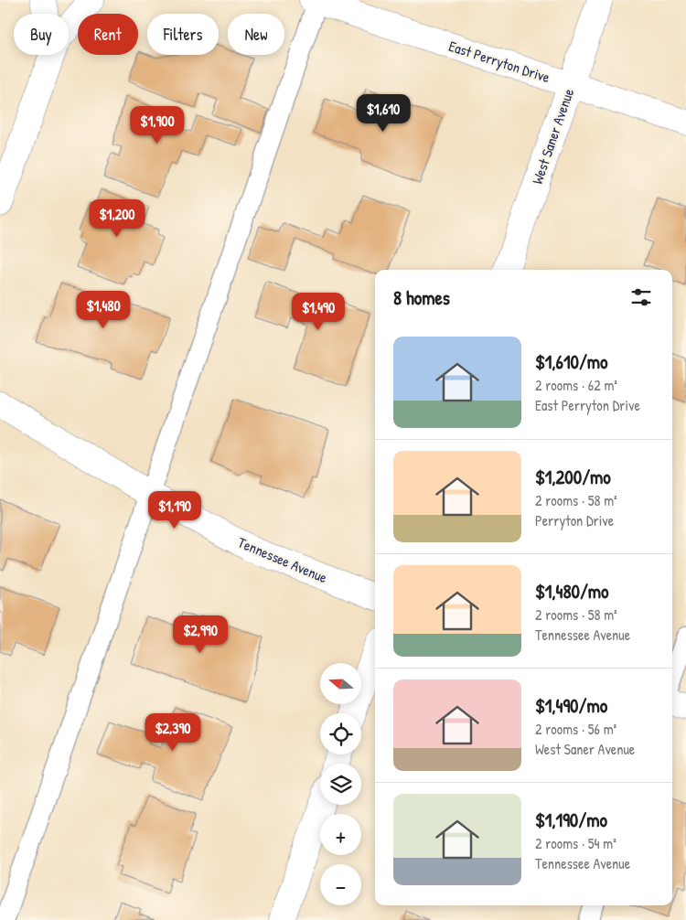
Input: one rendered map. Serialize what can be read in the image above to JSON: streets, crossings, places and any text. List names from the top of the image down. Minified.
{"streets":{"street":["East Perryton Drive","West Saner Avenue","Tennessee Avenue"]},"crossings":[["East Perryton Drive","West Saner Avenue"]],"north":"left","page":{"chip":["Buy","Rent","Filters","New"],"price":["$1,610","$1,900","$1,200","$1,480","$1,490","$1,190","$2,990","$2,390"],"heading":"8 homes","list":[{"name":"$1,610/mo","note":"2 rooms · 62 m² · East Perryton Drive"},{"name":"$1,200/mo","note":"2 rooms · 58 m² · Perryton Drive"},{"name":"$1,480/mo","note":"2 rooms · 58 m² · Tennessee Avenue"},{"name":"$1,490/mo","note":"2 rooms · 56 m² · West Saner Avenue"},{"name":"$1,190/mo","note":"2 rooms · 54 m² · Tennessee Avenue"}],"map_buttons":["+","−"]}}
